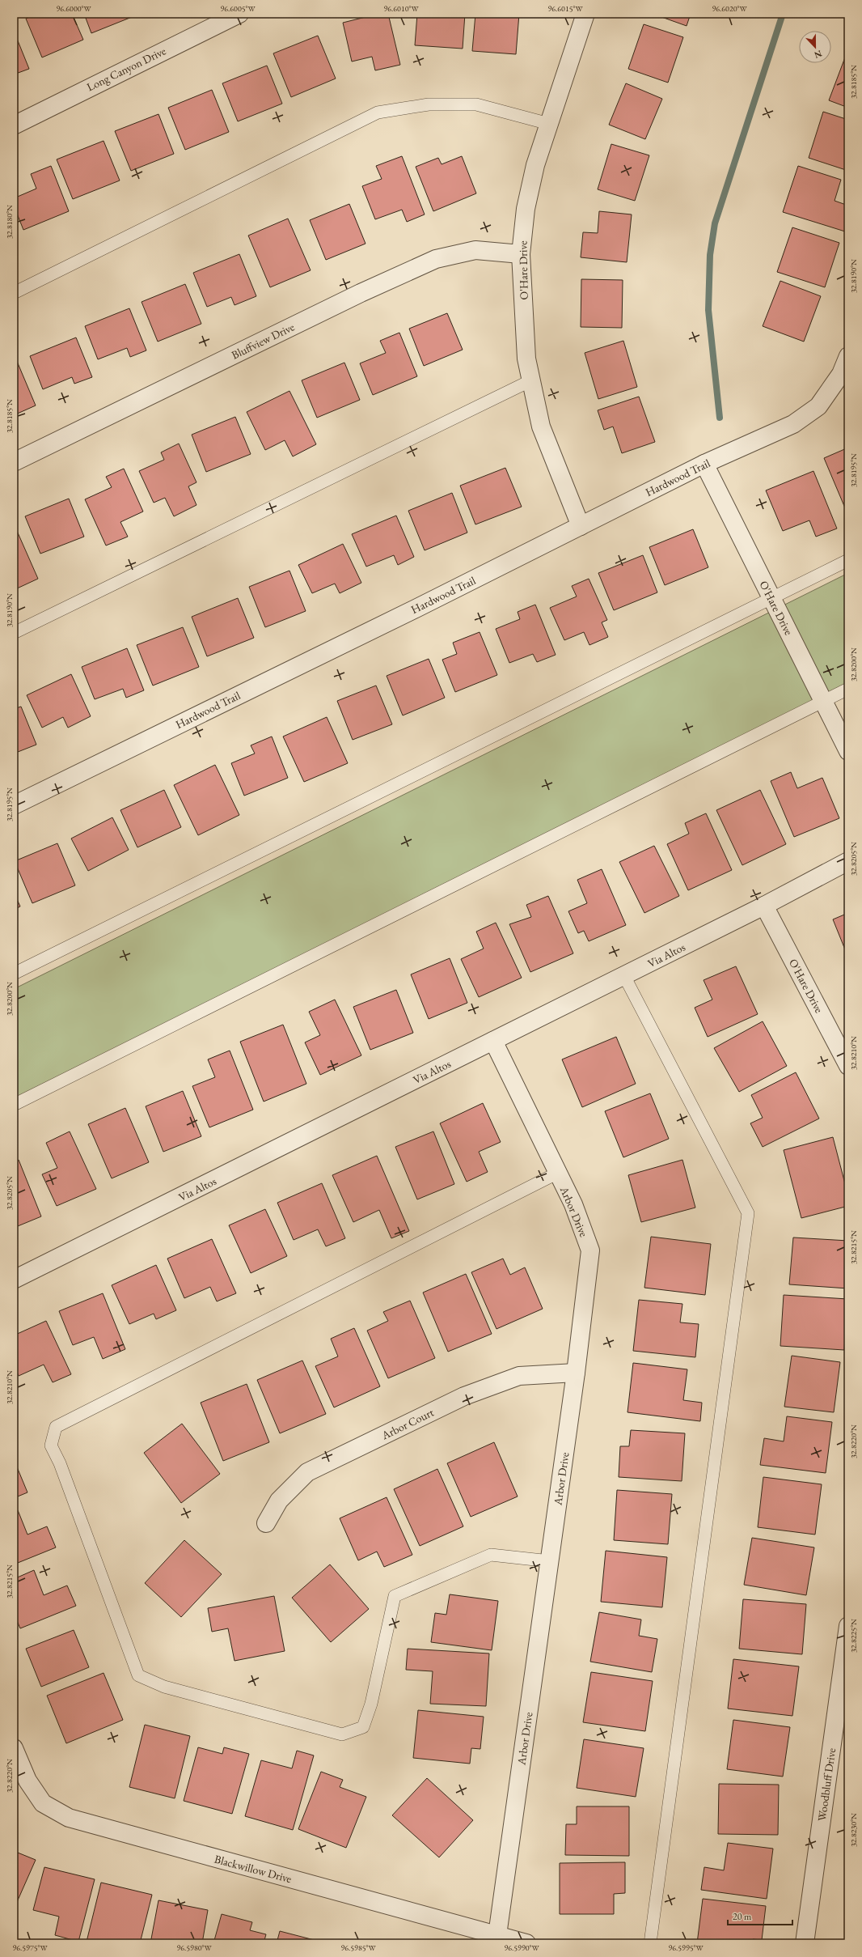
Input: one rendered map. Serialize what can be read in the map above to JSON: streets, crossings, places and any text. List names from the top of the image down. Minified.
{"streets":{"street":["Long Canyon Drive","O'Hare Drive","Bluffview Drive","Hardwood Trail","Via Altos","Arbor Drive","Arbor Court","Woodbluff Drive","Blackwillow Drive"]},"crossings":[["O'Hare Drive","Bluffview Drive"],["O'Hare Drive","Hardwood Trail"],["O'Hare Drive","Via Altos"],["Via Altos","Arbor Drive"],["Arbor Drive","Arbor Court"],["Arbor Drive","Blackwillow Drive"]],"scale_bar":"20 m","north":"bottom","coordinates":["96.6000°W","96.6005°W","96.6010°W","96.6015°W","96.6020°W","32.8185°N","32.8180°N","32.8190°N","32.8195°N","32.8200°N","32.8205°N","32.8210°N","32.8215°N","32.8220°N","32.8225°N","32.8230°N","96.5975°W","96.5980°W","96.5985°W","96.5990°W","96.5995°W"]}
